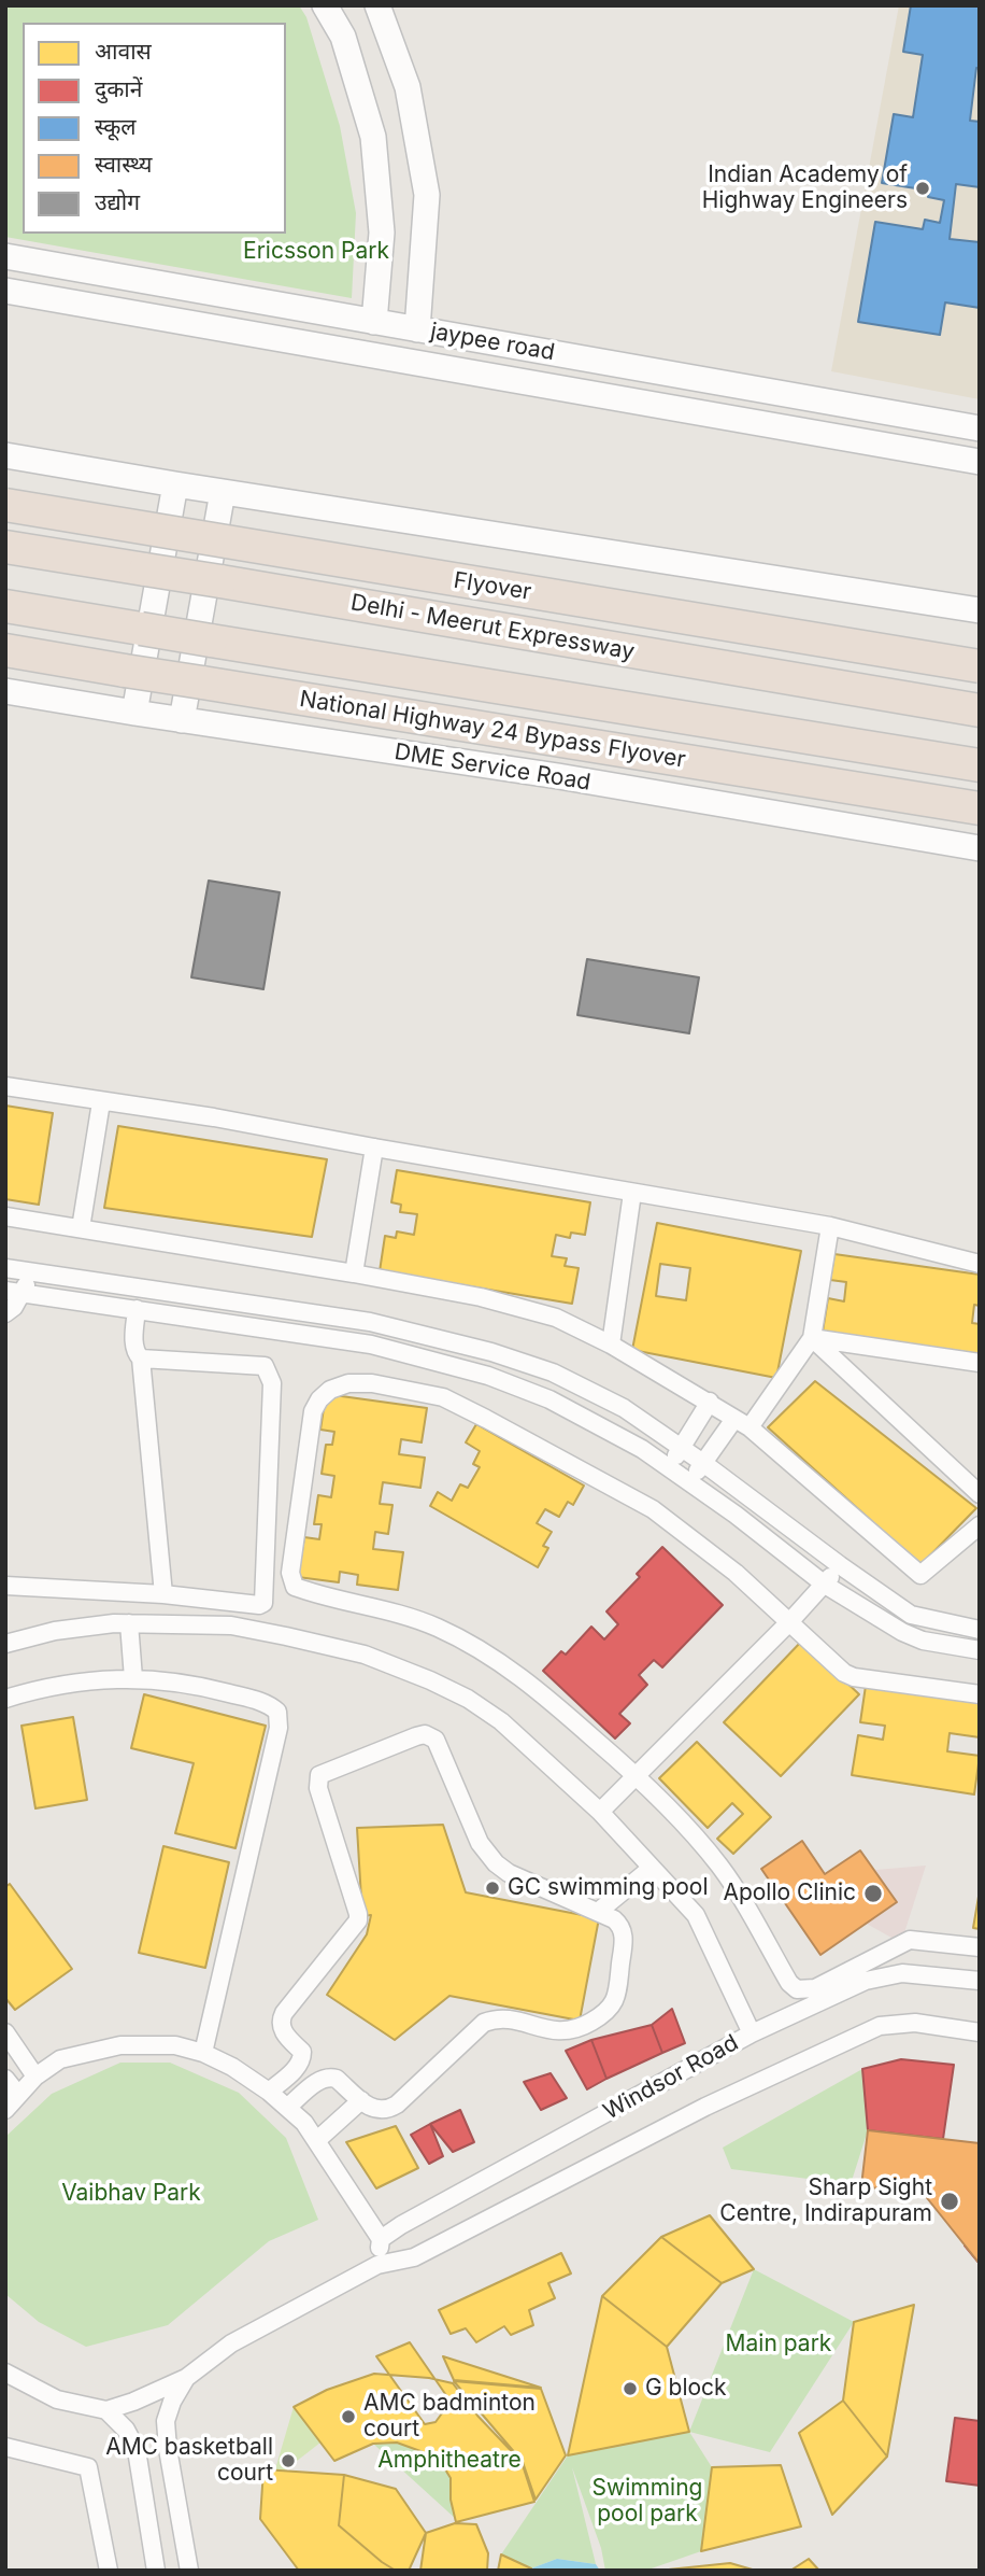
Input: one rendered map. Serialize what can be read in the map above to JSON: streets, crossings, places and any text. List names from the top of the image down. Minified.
{"streets":{"highway":["Flyover","Delhi - Meerut Expressway","National Highway 24 Bypass Flyover"],"street":["jaypee road","DME Service Road","Windsor Road"]},"parks":["Ericsson Park","Vaibhav Park","Main park","Amphitheatre","Swimming pool park"],"places":["Indian Academy of Highway Engineers","GC swimming pool","Apollo Clinic","Sharp Sight Centre, Indirapuram","G block","AMC badminton court","AMC basketball court"],"legend":["आवास","दुकानें","स्कूल","स्वास्थ्य","उद्योग"]}
